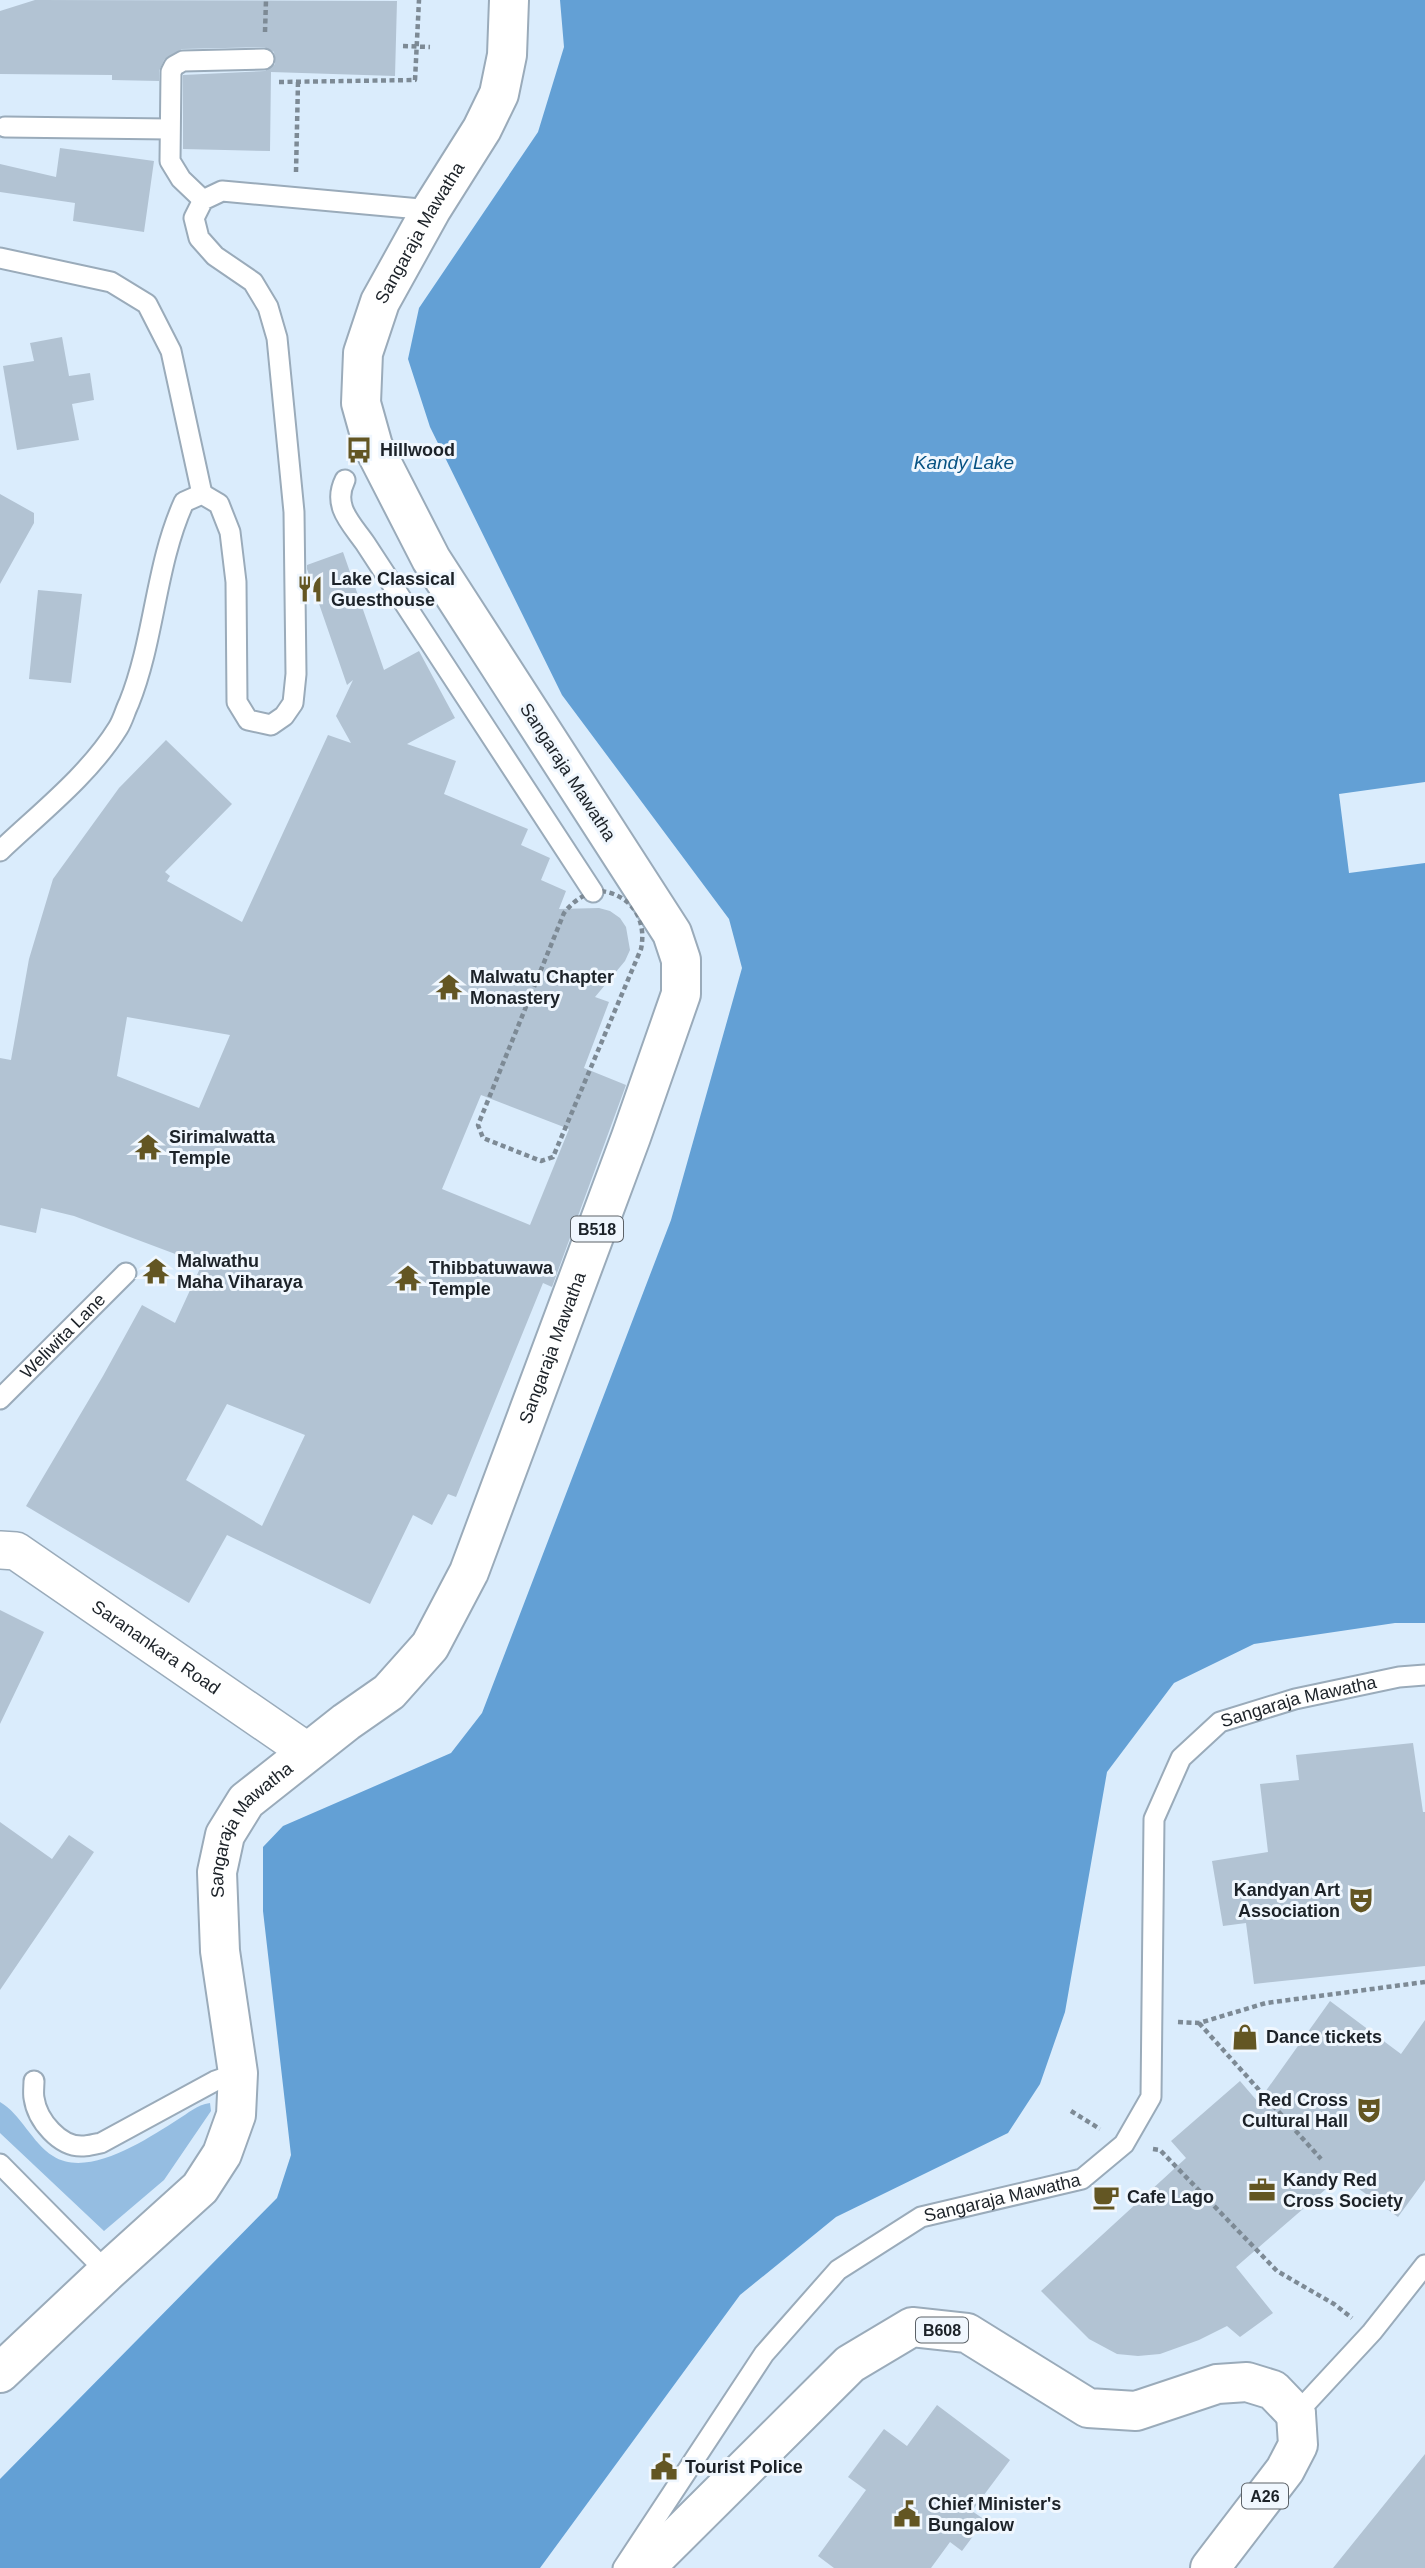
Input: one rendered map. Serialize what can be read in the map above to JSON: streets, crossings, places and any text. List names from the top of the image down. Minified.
{"streets":{"main road":["Sangaraja Mawatha","B518","B608","A26"],"street":["Saranankara Road"],"lane":["Weliwita Lane"]},"crossings":[["Sangaraja Mawatha","Saranankara Road"],["B608","A26"]],"water":["Kandy Lake"],"places":{"bus stop":["Hillwood"],"restaurant":["Lake Classical Guesthouse"],"temple":["Malwatu Chapter Monastery","Sirimalwatta Temple","Malwathu Maha Viharaya","Thibbatuwawa Temple"],"theatre":["Kandyan Art Association","Red Cross Cultural Hall"],"shop":["Dance tickets"],"office":["Kandy Red Cross Society"],"cafe":["Cafe Lago"],"public building":["Tourist Police","Chief Minister's Bungalow"]}}
